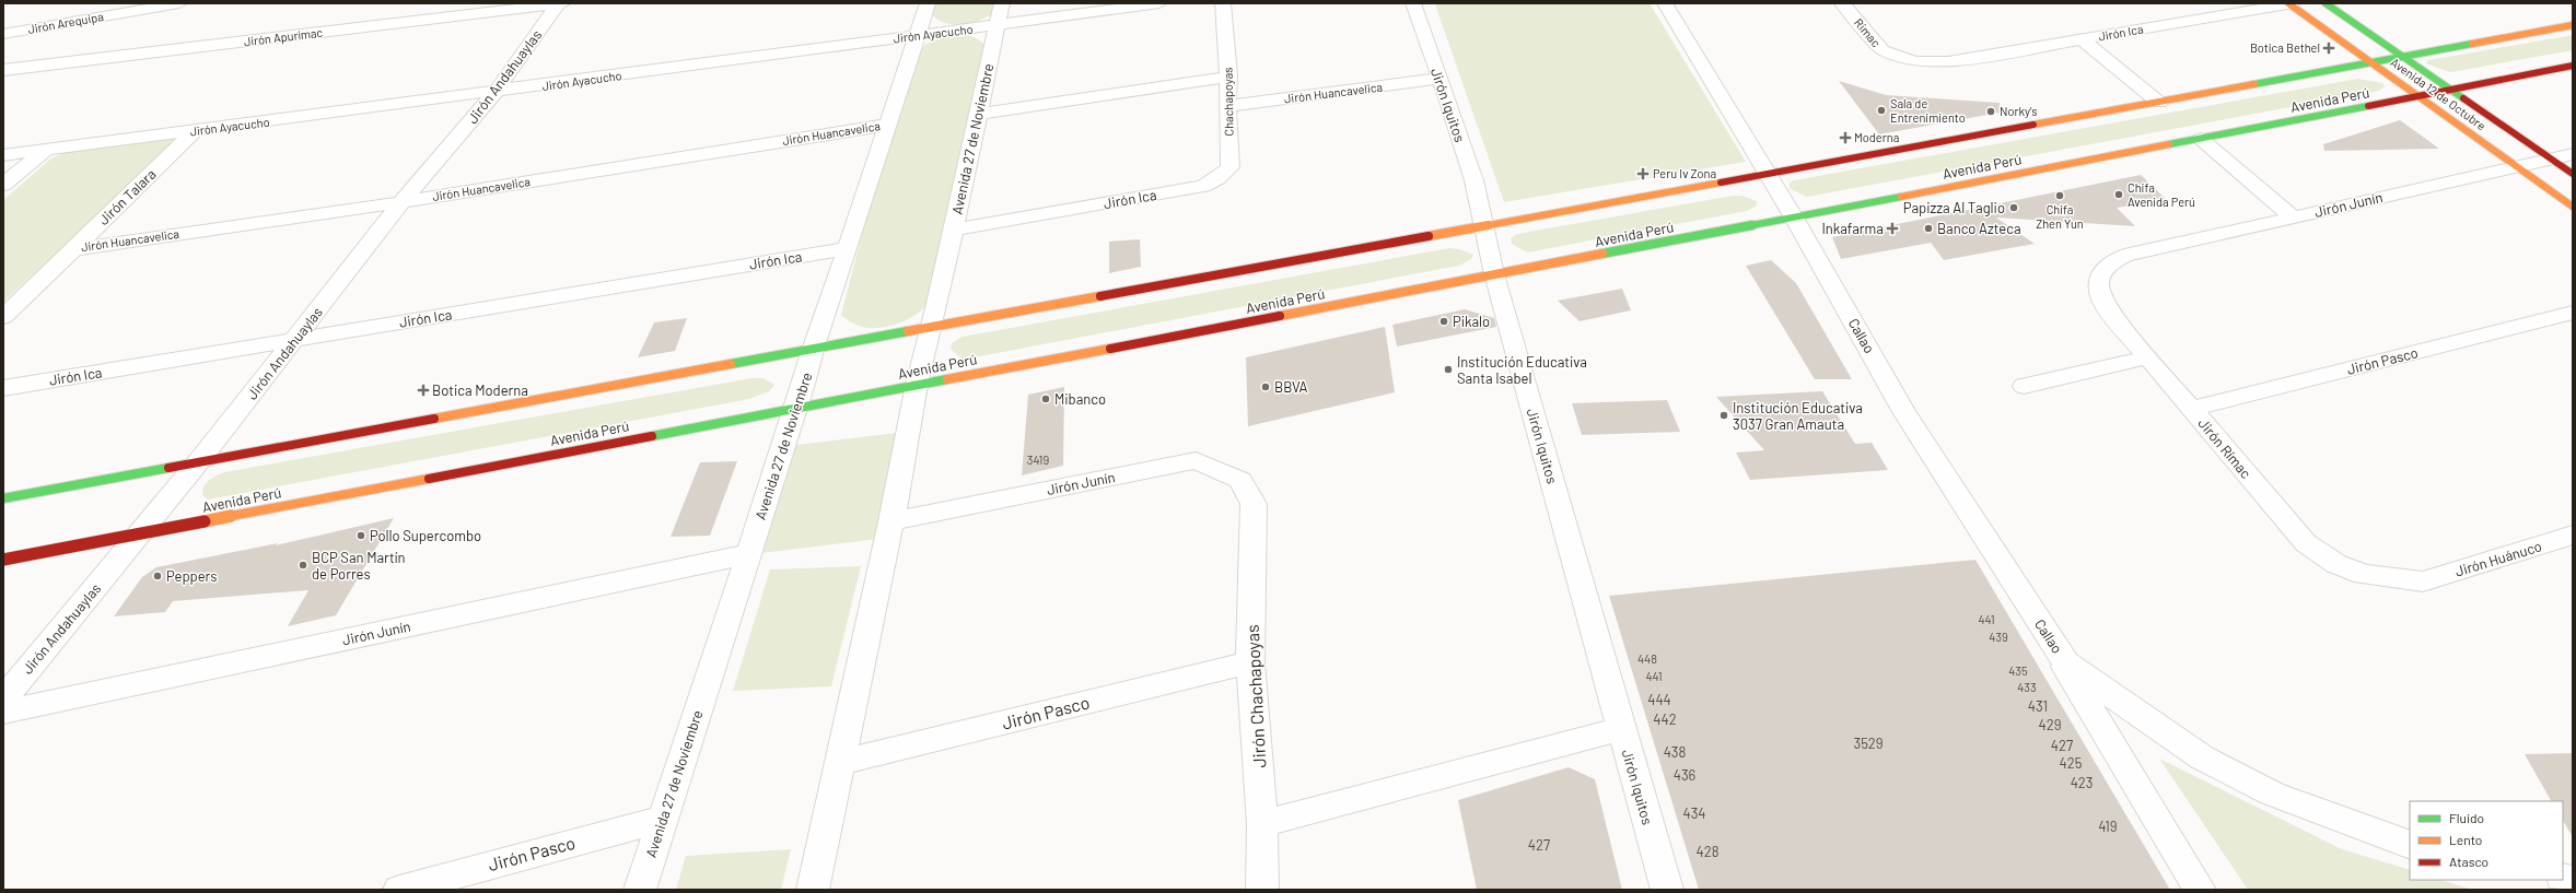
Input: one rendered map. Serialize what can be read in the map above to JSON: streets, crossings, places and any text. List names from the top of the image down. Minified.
{"streets":{"main road":["Avenida 12 de Octubre","Avenida Perú"],"street":["Jirón Arequipa","Rimac","Jirón Ica","Jirón Ayacucho","Jirón Apurímac","Jirón Andahuaylas","Jirón Huancavelica","Chachapoyas","Jirón Iquitos","Avenida 27 de Noviembre","Jirón Talara","Jirón Junín","Callao","Jirón Pasco","Jirón Rímac","Jirón Huánuco","Jirón Chachapoyas"]},"crossings":[["Rimac","Jirón Ica"],["Jirón Ica","Jirón Andahuaylas"],["Jirón Ica","Avenida 12 de Octubre"],["Jirón Ica","Chachapoyas"],["Jirón Ica","Avenida 27 de Noviembre"],["Jirón Ayacucho","Jirón Andahuaylas"],["Jirón Ayacucho","Avenida 27 de Noviembre"],["Jirón Ayacucho","Jirón Talara"],["Jirón Apurímac","Jirón Andahuaylas"],["Jirón Andahuaylas","Jirón Huancavelica"],["Jirón Andahuaylas","Avenida Perú"],["Jirón Huancavelica","Chachapoyas"],["Jirón Huancavelica","Jirón Iquitos"],["Jirón Huancavelica","Avenida 27 de Noviembre"],["Jirón Huancavelica","Jirón Talara"],["Avenida 12 de Octubre","Avenida Perú"],["Avenida 12 de Octubre","Jirón Junín"],["Avenida Perú","Jirón Iquitos"],["Avenida Perú","Avenida 27 de Noviembre"],["Avenida Perú","Callao"],["Avenida 27 de Noviembre","Jirón Junín"],["Avenida 27 de Noviembre","Jirón Pasco"],["Jirón Junín","Jirón Rímac"],["Jirón Junín","Jirón Chachapoyas"],["Jirón Pasco","Jirón Rímac"],["Jirón Pasco","Jirón Chachapoyas"],["Jirón Rímac","Jirón Huánuco"]],"places":{"health":["Botica Bethel","Moderna","Peru Iv Zona","Inkafarma","Botica Moderna"],"other":["Sala de Entrenimiento","Norky's","Chifa Avenida Perú","Chifa Zhen Yun","Papizza Al Taglio","Banco Azteca","Pikalo","Institución Educativa Santa Isabel","BBVA","Mibanco","Institución Educativa 3037 Gran Amauta","Pollo Supercombo","BCP San Martín de Porres","Peppers"]},"house_numbers":["3419","441","439","448","435","441","433","444","431","442","429","3529","427","438","425","436","423","434","419","427","428"],"legend":["Fluido","Lento","Atasco"]}
